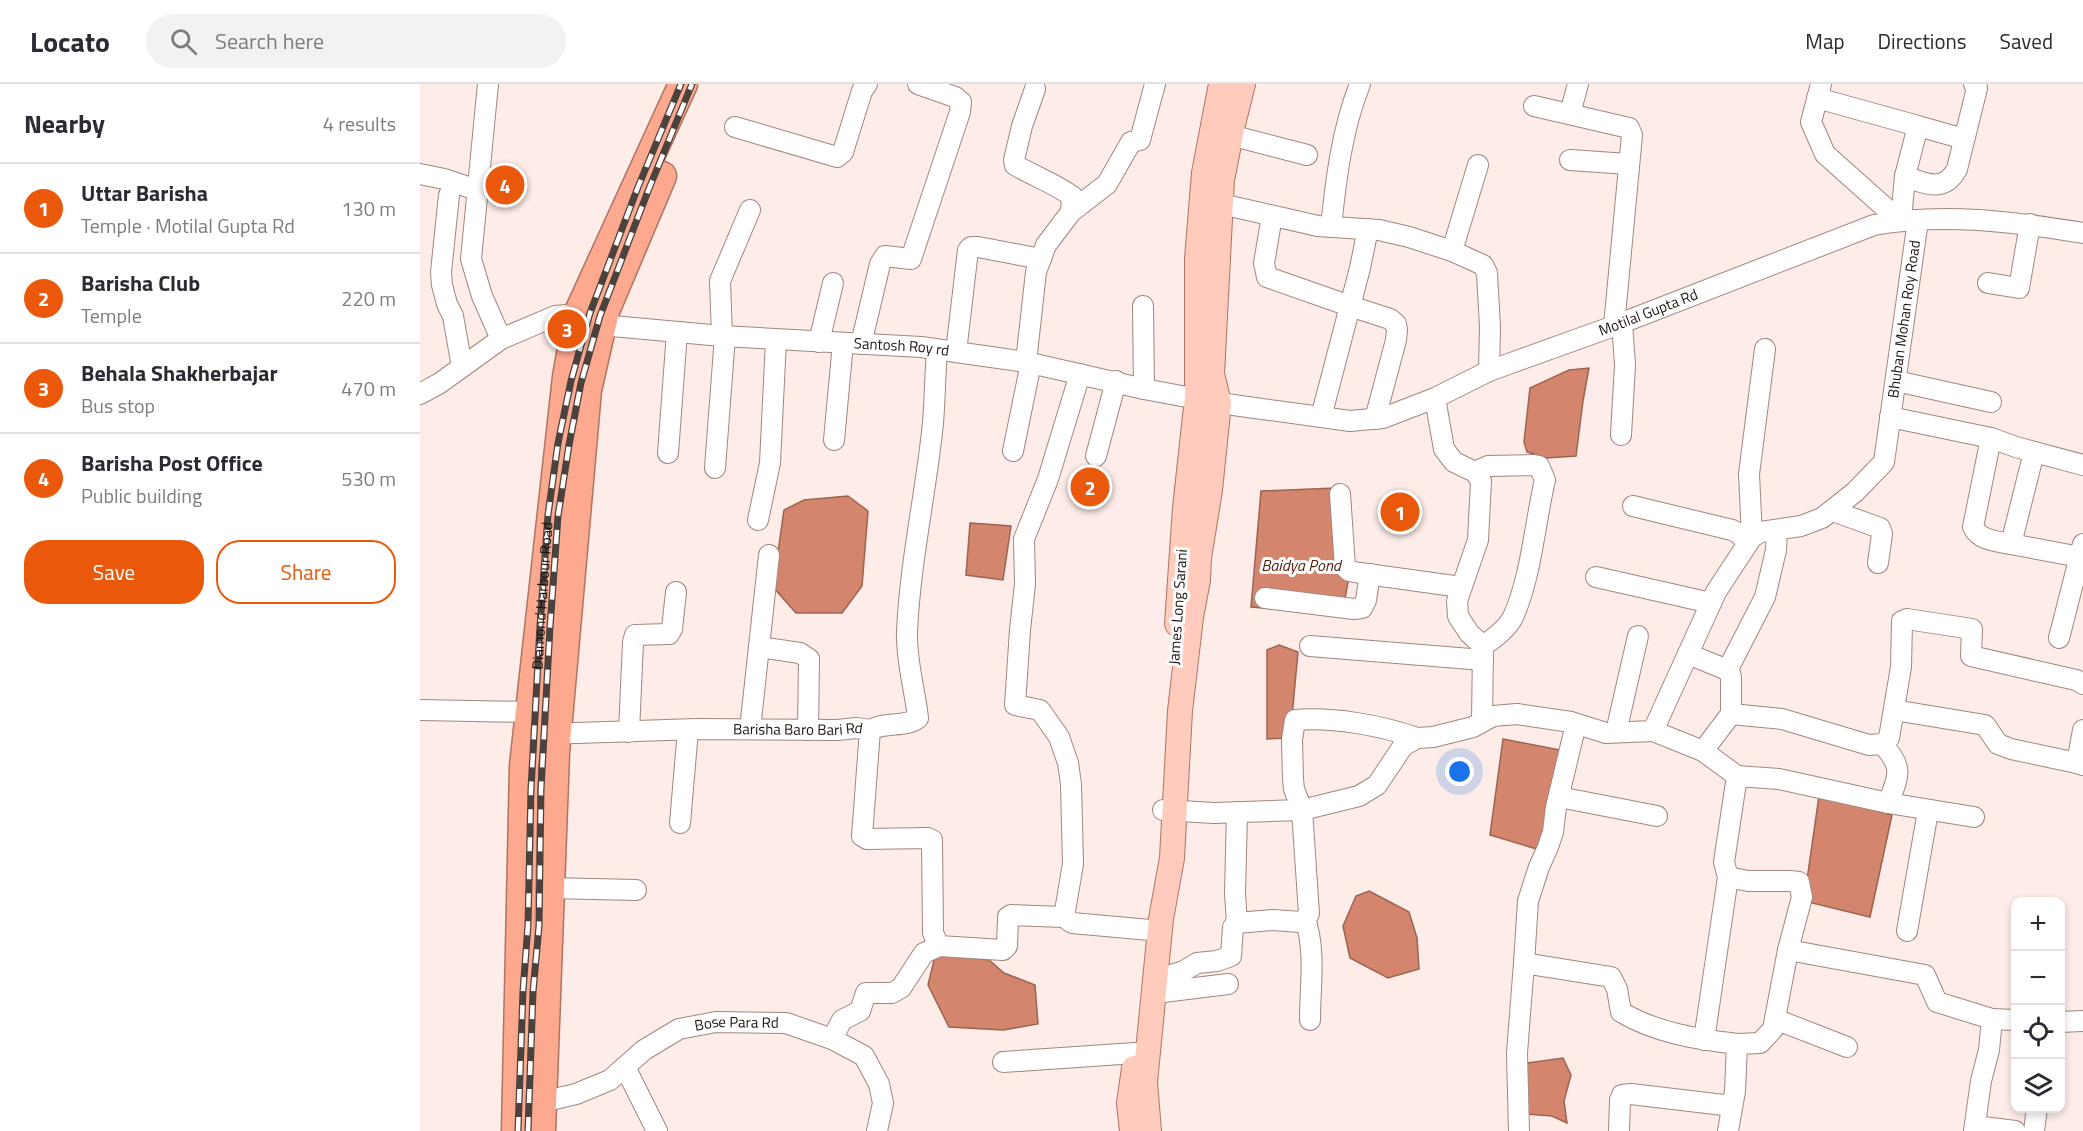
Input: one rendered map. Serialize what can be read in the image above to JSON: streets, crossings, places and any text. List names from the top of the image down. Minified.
{"streets":{"highway":["Diamond Harbour Road"],"main road":["James Long Sarani"],"street":["Motilal Gupta Rd","Bhuban Mohan Roy Road","Santosh Roy rd","Barisha Baro Bari Rd","Bose Para Rd"]},"crossings":[["Motilal Gupta Rd","Bhuban Mohan Roy Road"],["Motilal Gupta Rd","Santosh Roy rd"],["Motilal Gupta Rd","James Long Sarani"],["Santosh Roy rd","Diamond Harbour Road"],["Santosh Roy rd","James Long Sarani"],["Diamond Harbour Road","Barisha Baro Bari Rd"],["Diamond Harbour Road","Bose Para Rd"]],"water":["Baidya Pond"],"page":{"header":"Locato","search":"Search here","nav":["Map","Directions","Saved"],"heading":["Nearby","4 results"],"list":[{"mark":"1","name":"Uttar Barisha","note":"Temple · Motilal Gupta Rd","value":"130 m"},{"mark":"2","name":"Barisha Club","note":"Temple","value":"220 m"},{"mark":"3","name":"Behala Shakherbajar","note":"Bus stop","value":"470 m"},{"mark":"4","name":"Barisha Post Office","note":"Public building","value":"530 m"}],"pins":["4","3","2","1"],"buttons":["Save","Share"],"map_buttons":["+","−"]}}
